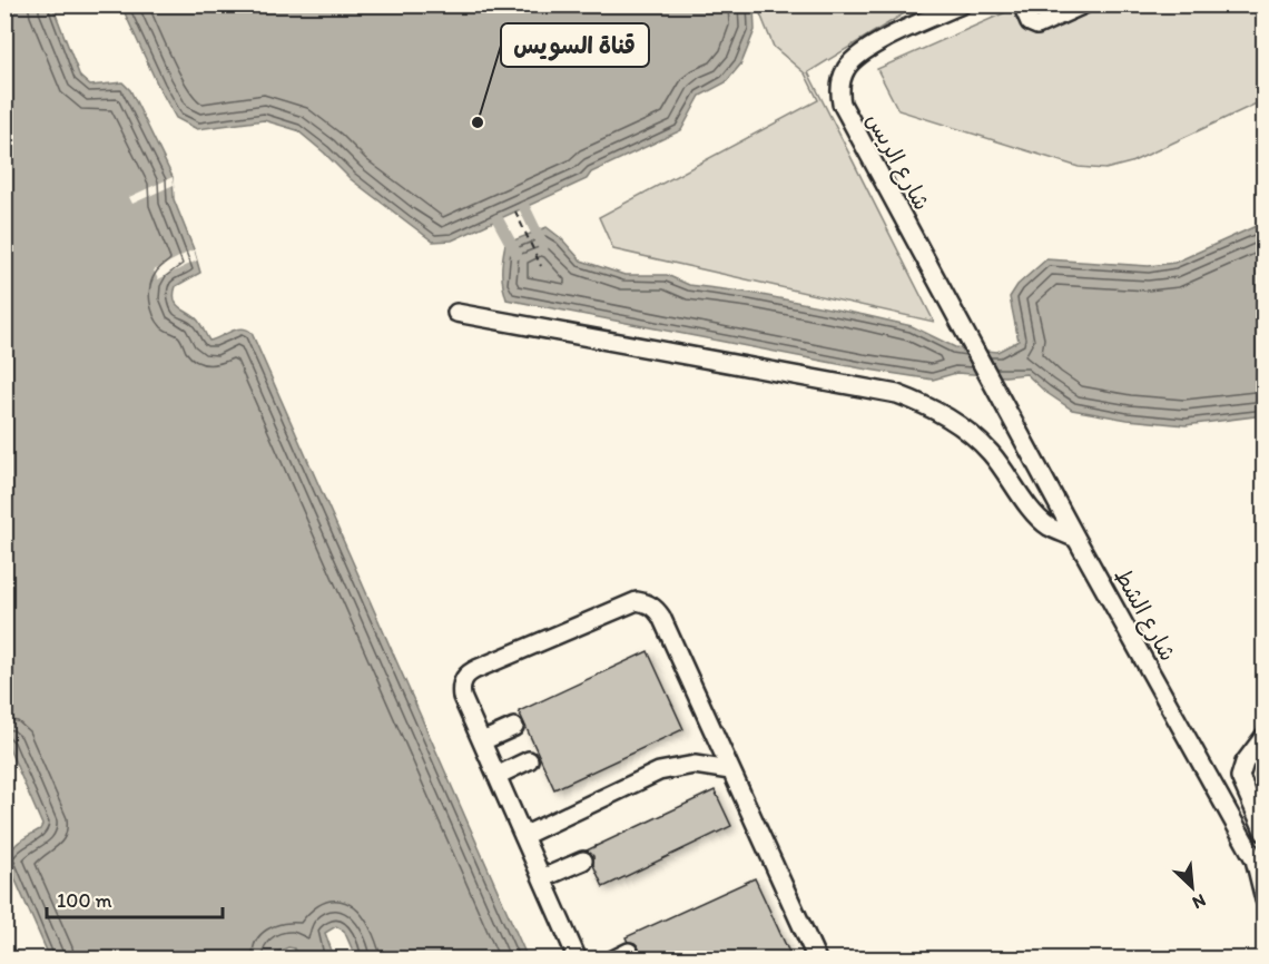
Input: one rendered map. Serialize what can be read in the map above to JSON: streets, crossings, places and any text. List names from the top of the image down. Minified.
{"streets":{"street":["شارع الريس","شارع الشط"]},"crossings":[["شارع الريس","شارع الشط"]],"places":["قناة السويس"],"scale_bar":"100 m","north":"bottom right"}
